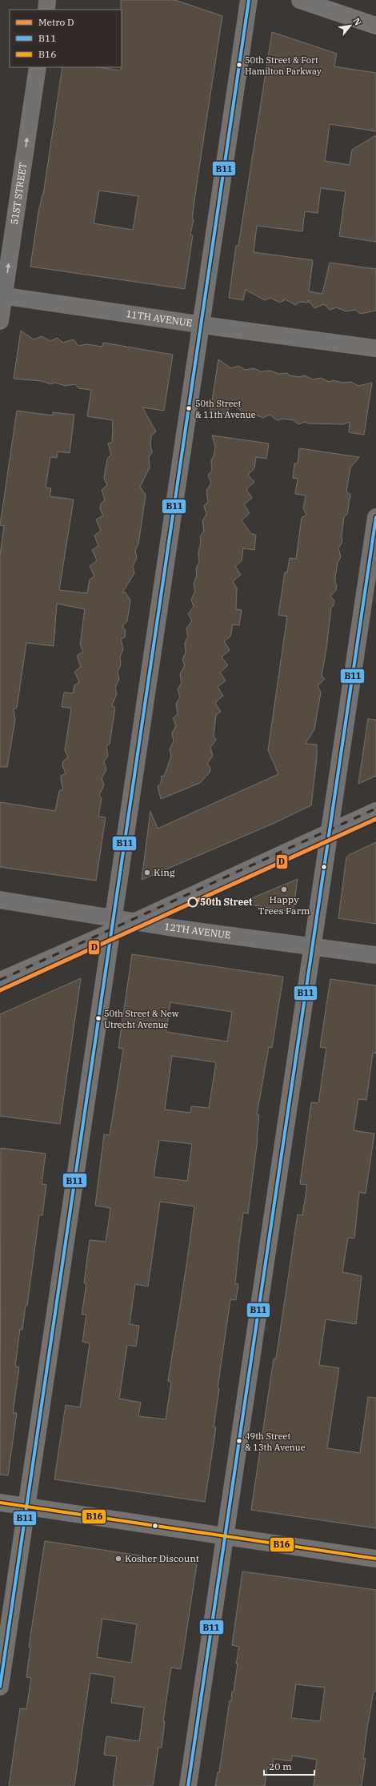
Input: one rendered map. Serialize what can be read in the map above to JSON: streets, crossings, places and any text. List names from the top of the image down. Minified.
{"streets":{"street":["51ST STREET","11TH AVENUE","12TH AVENUE"]},"crossings":[["51ST STREET","11TH AVENUE"]],"one_way":["51ST STREET"],"places":["50th Street & Fort Hamilton Parkway","50th Street & 11th Avenue","King","Happy Trees Farm","50th Street","50th Street & New Utrecht Avenue","49th Street & 13th Avenue","Kosher Discount"],"lines":["transit line B11","metro line D","transit line B16"],"legend":["Metro D","B11","B16"],"scale_bar":"20 m","north":"top right"}
